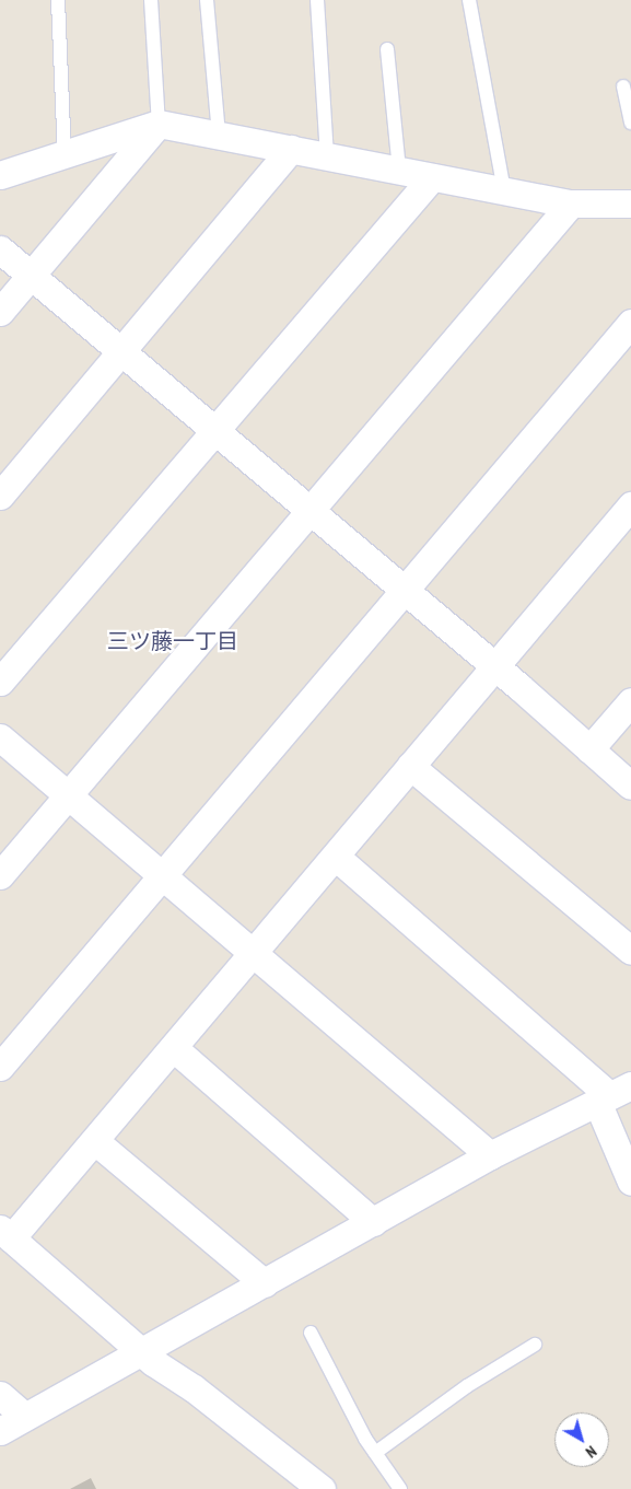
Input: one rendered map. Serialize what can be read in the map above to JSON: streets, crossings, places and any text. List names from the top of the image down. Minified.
{"districts":["三ツ藤一丁目"],"north":"bottom right"}
